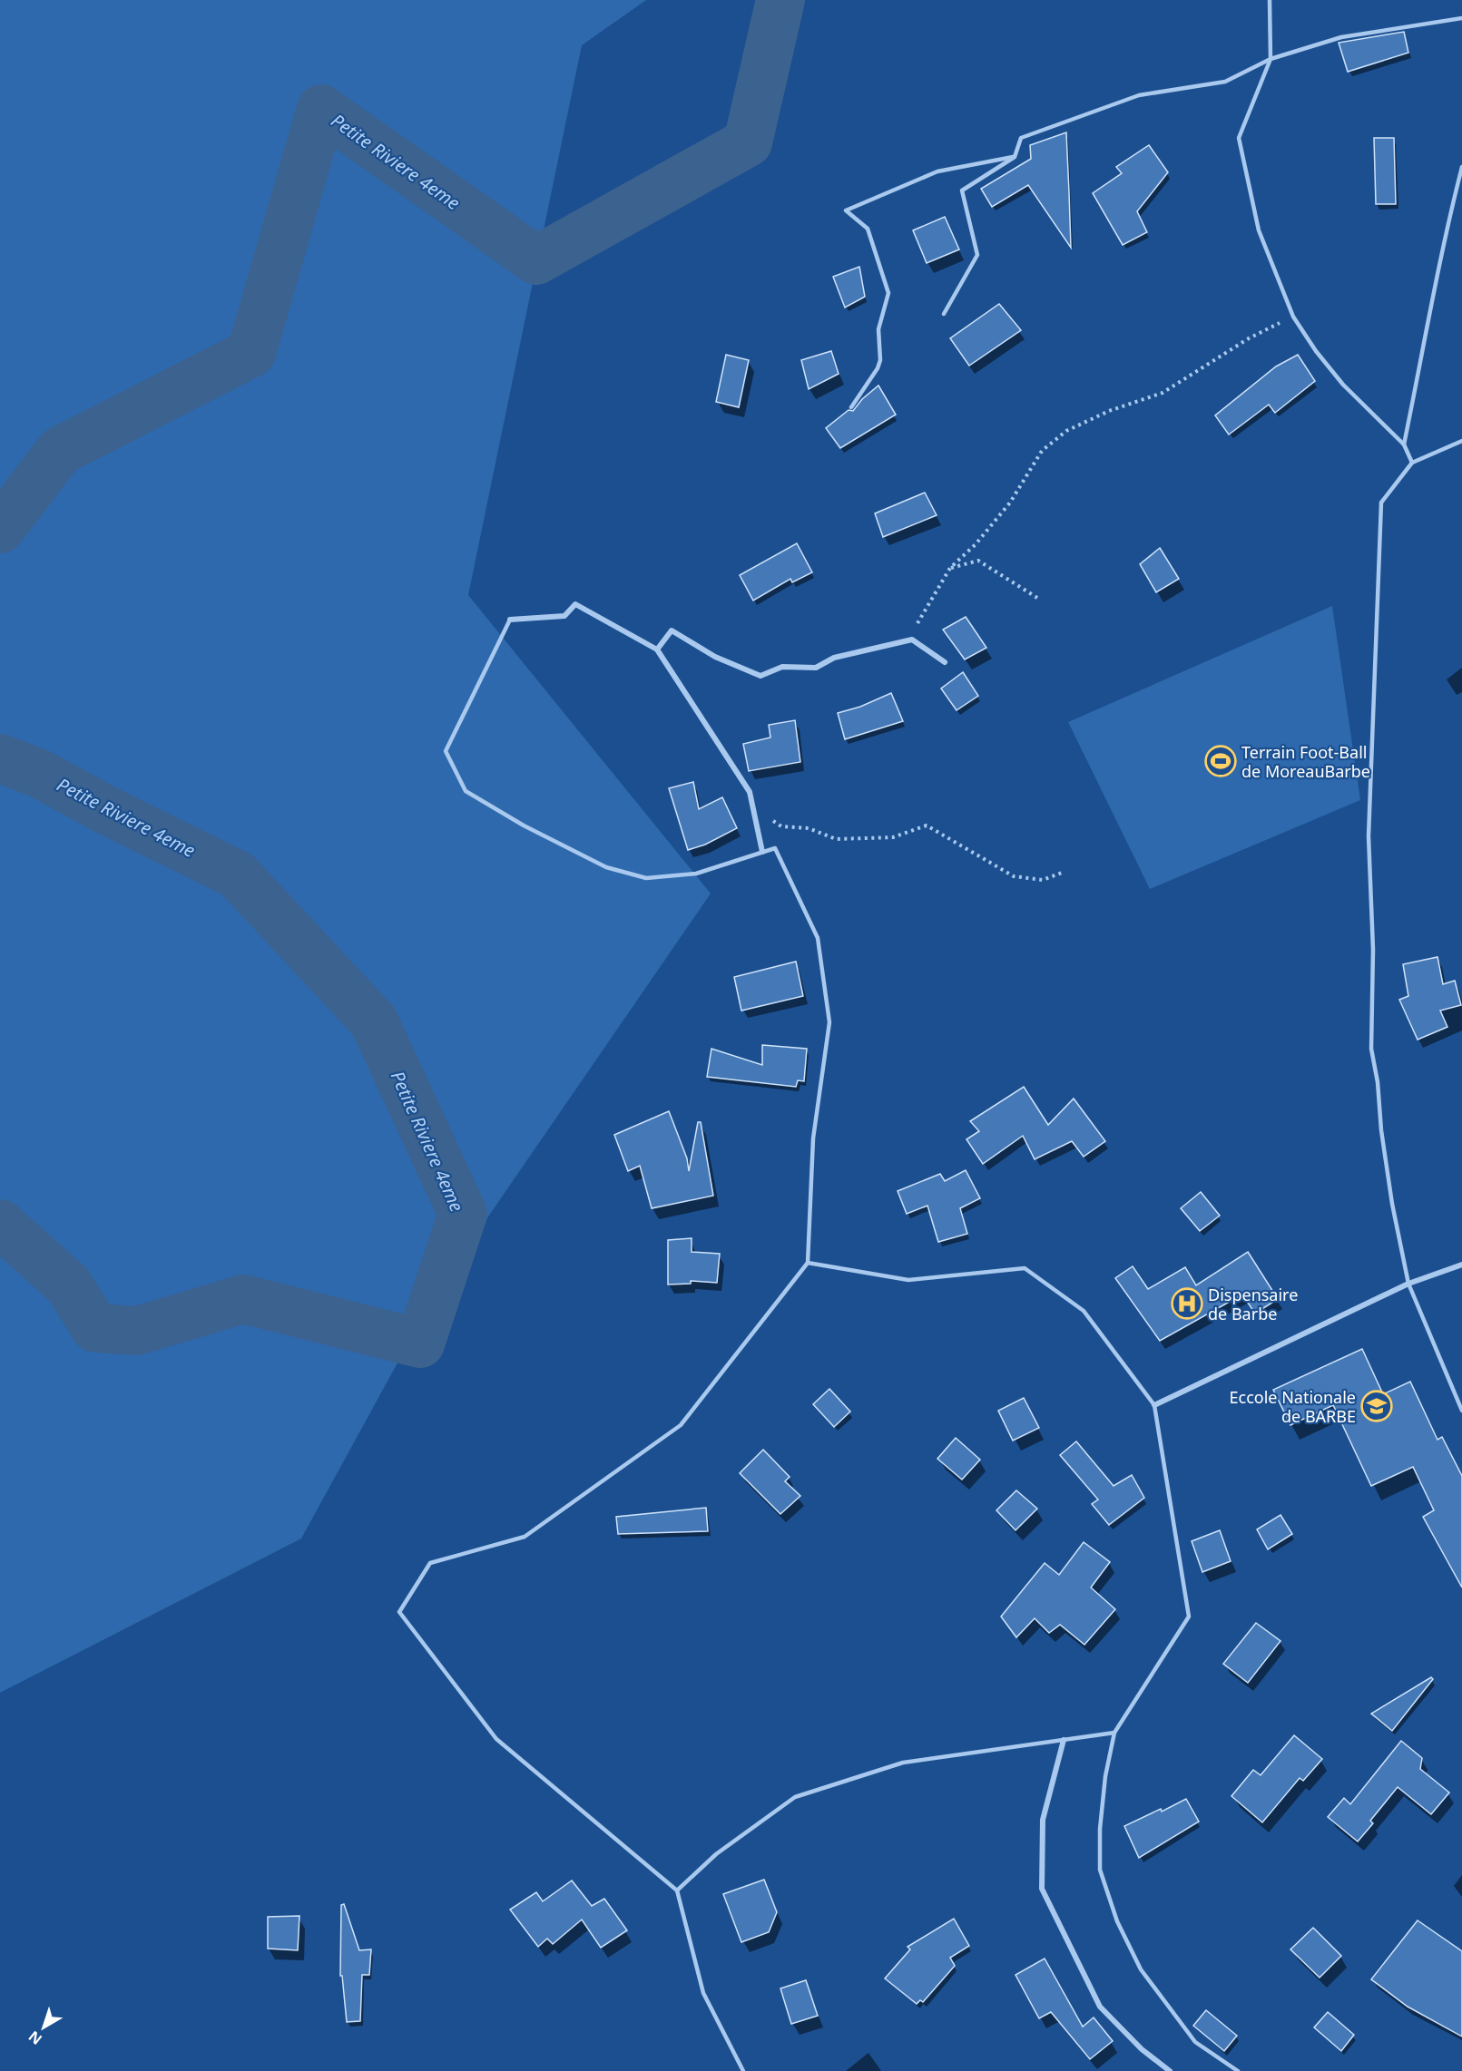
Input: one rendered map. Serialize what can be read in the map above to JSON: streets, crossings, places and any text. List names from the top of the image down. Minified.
{"water":["Petite Riviere 4eme"],"places":{"sports":["Terrain Foot-Ball de MoreauBarbe"],"hospital":["Dispensaire de Barbe"],"school or university":["Eccole Nationale de BARBE"]},"north":"bottom left"}
